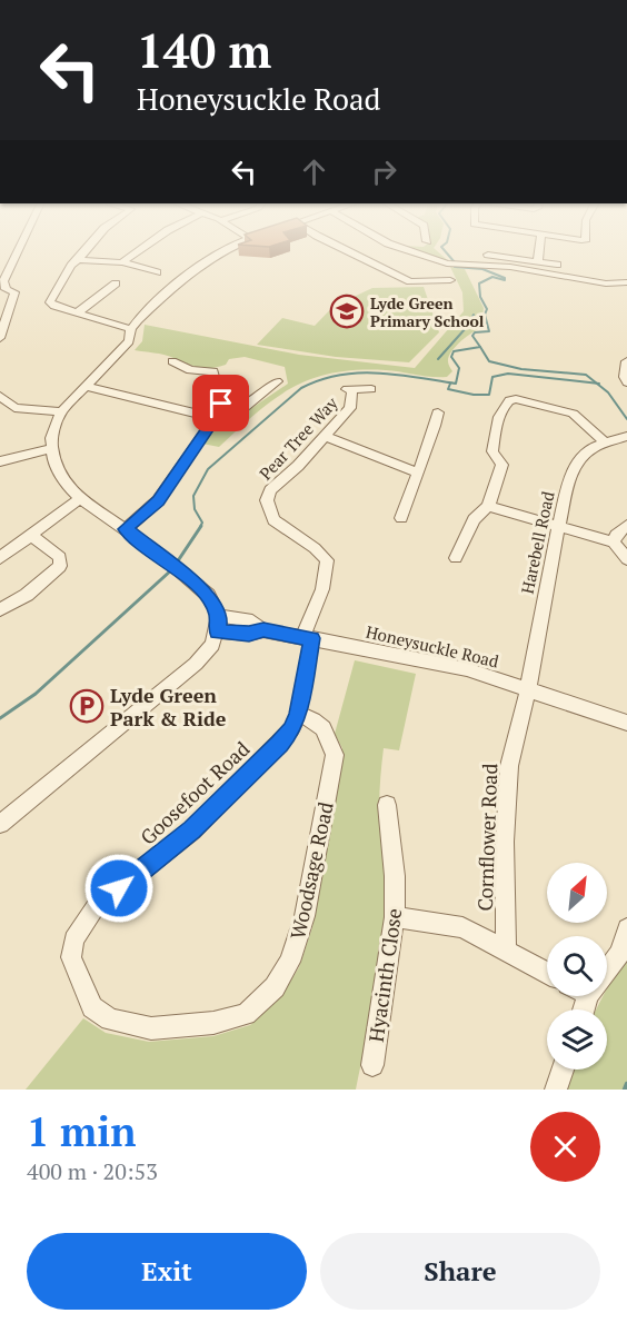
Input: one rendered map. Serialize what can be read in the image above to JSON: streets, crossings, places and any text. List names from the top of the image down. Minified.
{"streets":{"street":["Pear Tree Way","Harebell Road","Honeysuckle Road","Goosefoot Road","Cornflower Road","Woodsage Road","Hyacinth Close"]},"crossings":[["Pear Tree Way","Honeysuckle Road"],["Pear Tree Way","Goosefoot Road"],["Harebell Road","Honeysuckle Road"],["Harebell Road","Cornflower Road"],["Honeysuckle Road","Goosefoot Road"],["Honeysuckle Road","Cornflower Road"],["Goosefoot Road","Woodsage Road"]],"places":{"school or university":["Lyde Green Primary School"],"parking":["Lyde Green Park & Ride"]},"north":"top right","page":{"turn":["140 m","Honeysuckle Road"],"heading":["1 min","400 m · 20:53"],"buttons":["Exit","Share"]}}
